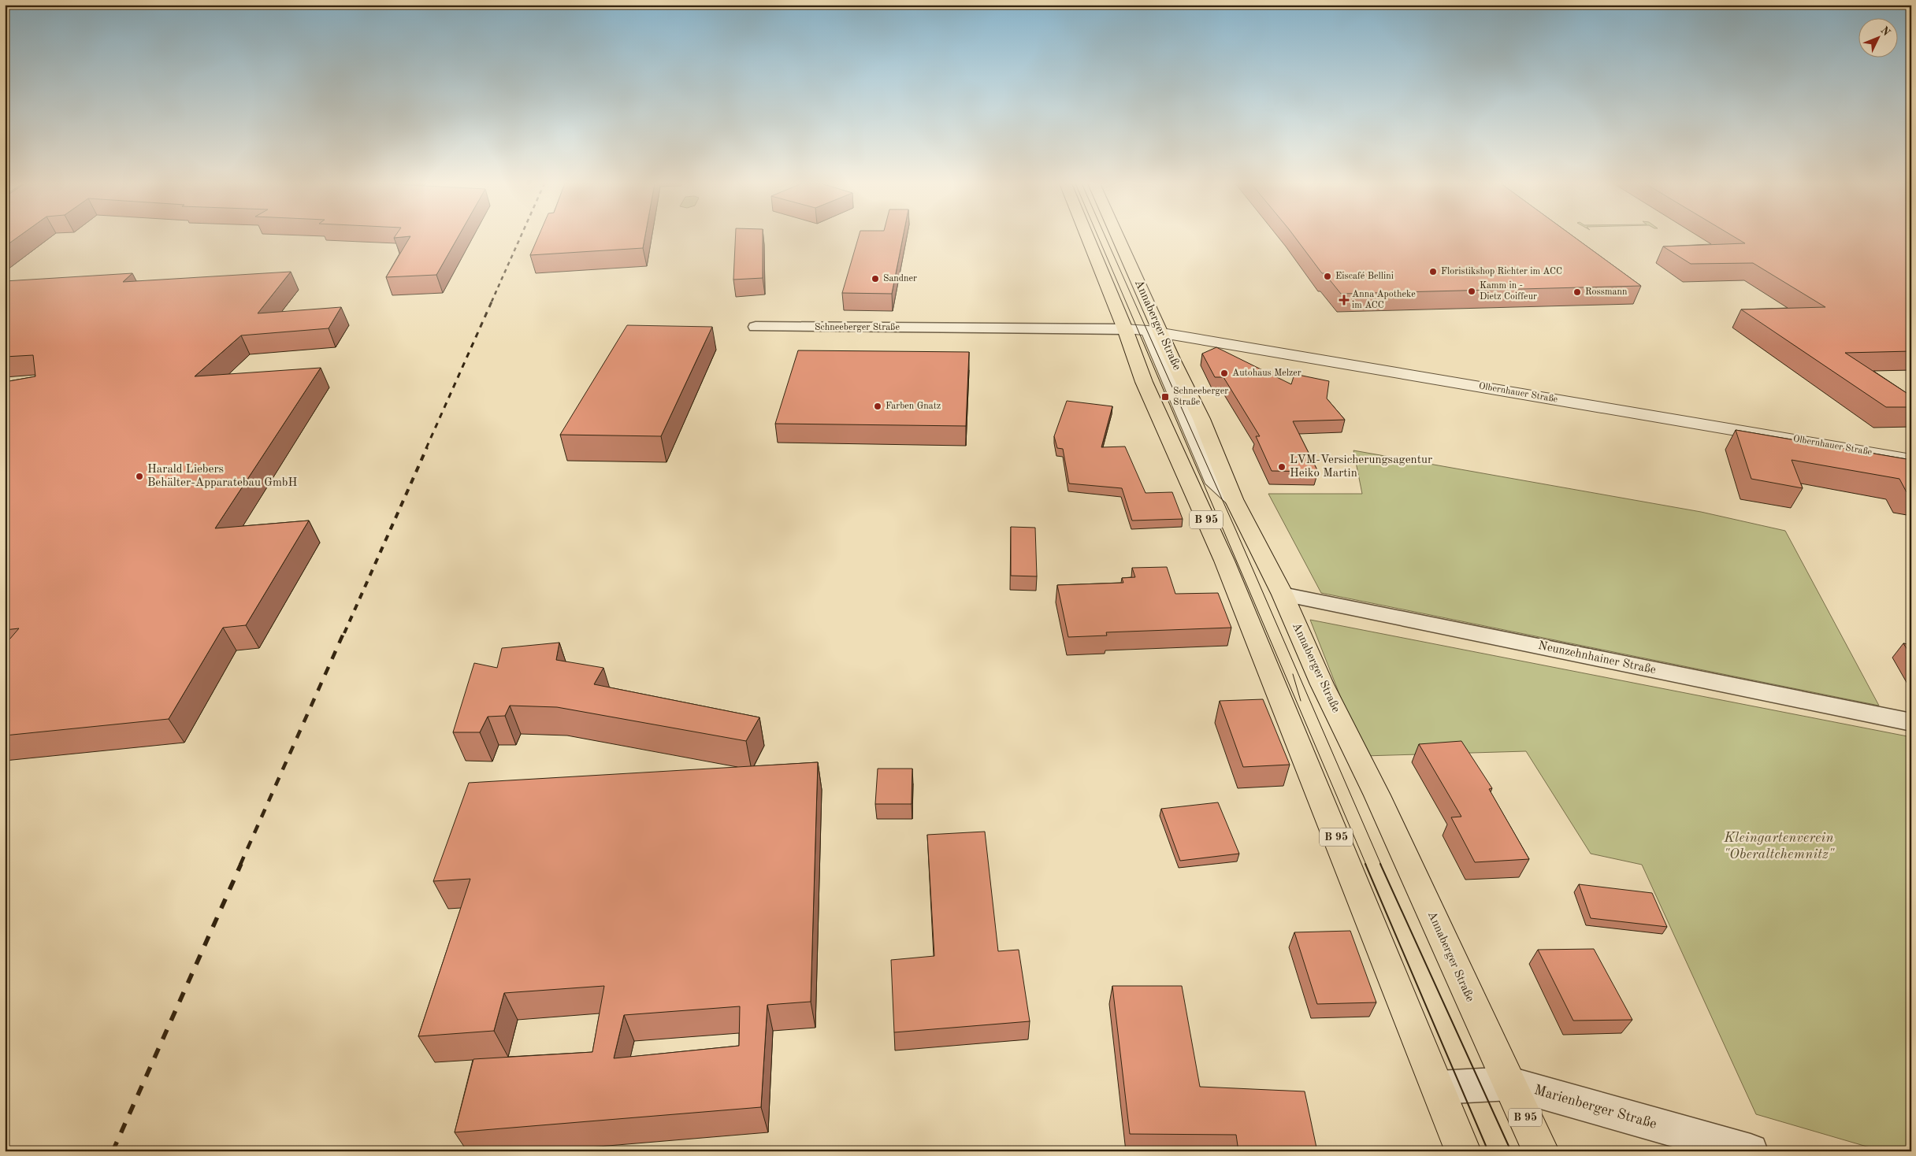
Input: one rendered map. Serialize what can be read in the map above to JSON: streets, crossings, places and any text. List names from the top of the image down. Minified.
{"streets":{"main road":["Annaberger Straße","B 95"],"street":["Schneeberger Straße","Olbernhauer Straße","Neunzehnhainer Straße","Marienberger Straße"]},"crossings":[["Annaberger Straße","Olbernhauer Straße"],["Annaberger Straße","B 95"],["Annaberger Straße","Neunzehnhainer Straße"],["Annaberger Straße","Marienberger Straße"],["Schneeberger Straße","Olbernhauer Straße"],["Schneeberger Straße","B 95"],["Olbernhauer Straße","B 95"],["B 95","Marienberger Straße"]],"parks":["Kleingartenverein \"Oberaltchemnitz\""],"places":{"other":["Floristikshop Richter im ACC","Eiscafé Bellini","Sandner","Kamm in - Dietz Coiffeur","Rossmann","Autohaus Melzer","Farben Gnatz","LVM-Versicherungsagentur Heiko Martin","Harald Liebers Behälter-Apparatebau GmbH"],"health":["Anna Apotheke im ACC"],"transit":["Schneeberger Straße"]},"north":"top right"}
